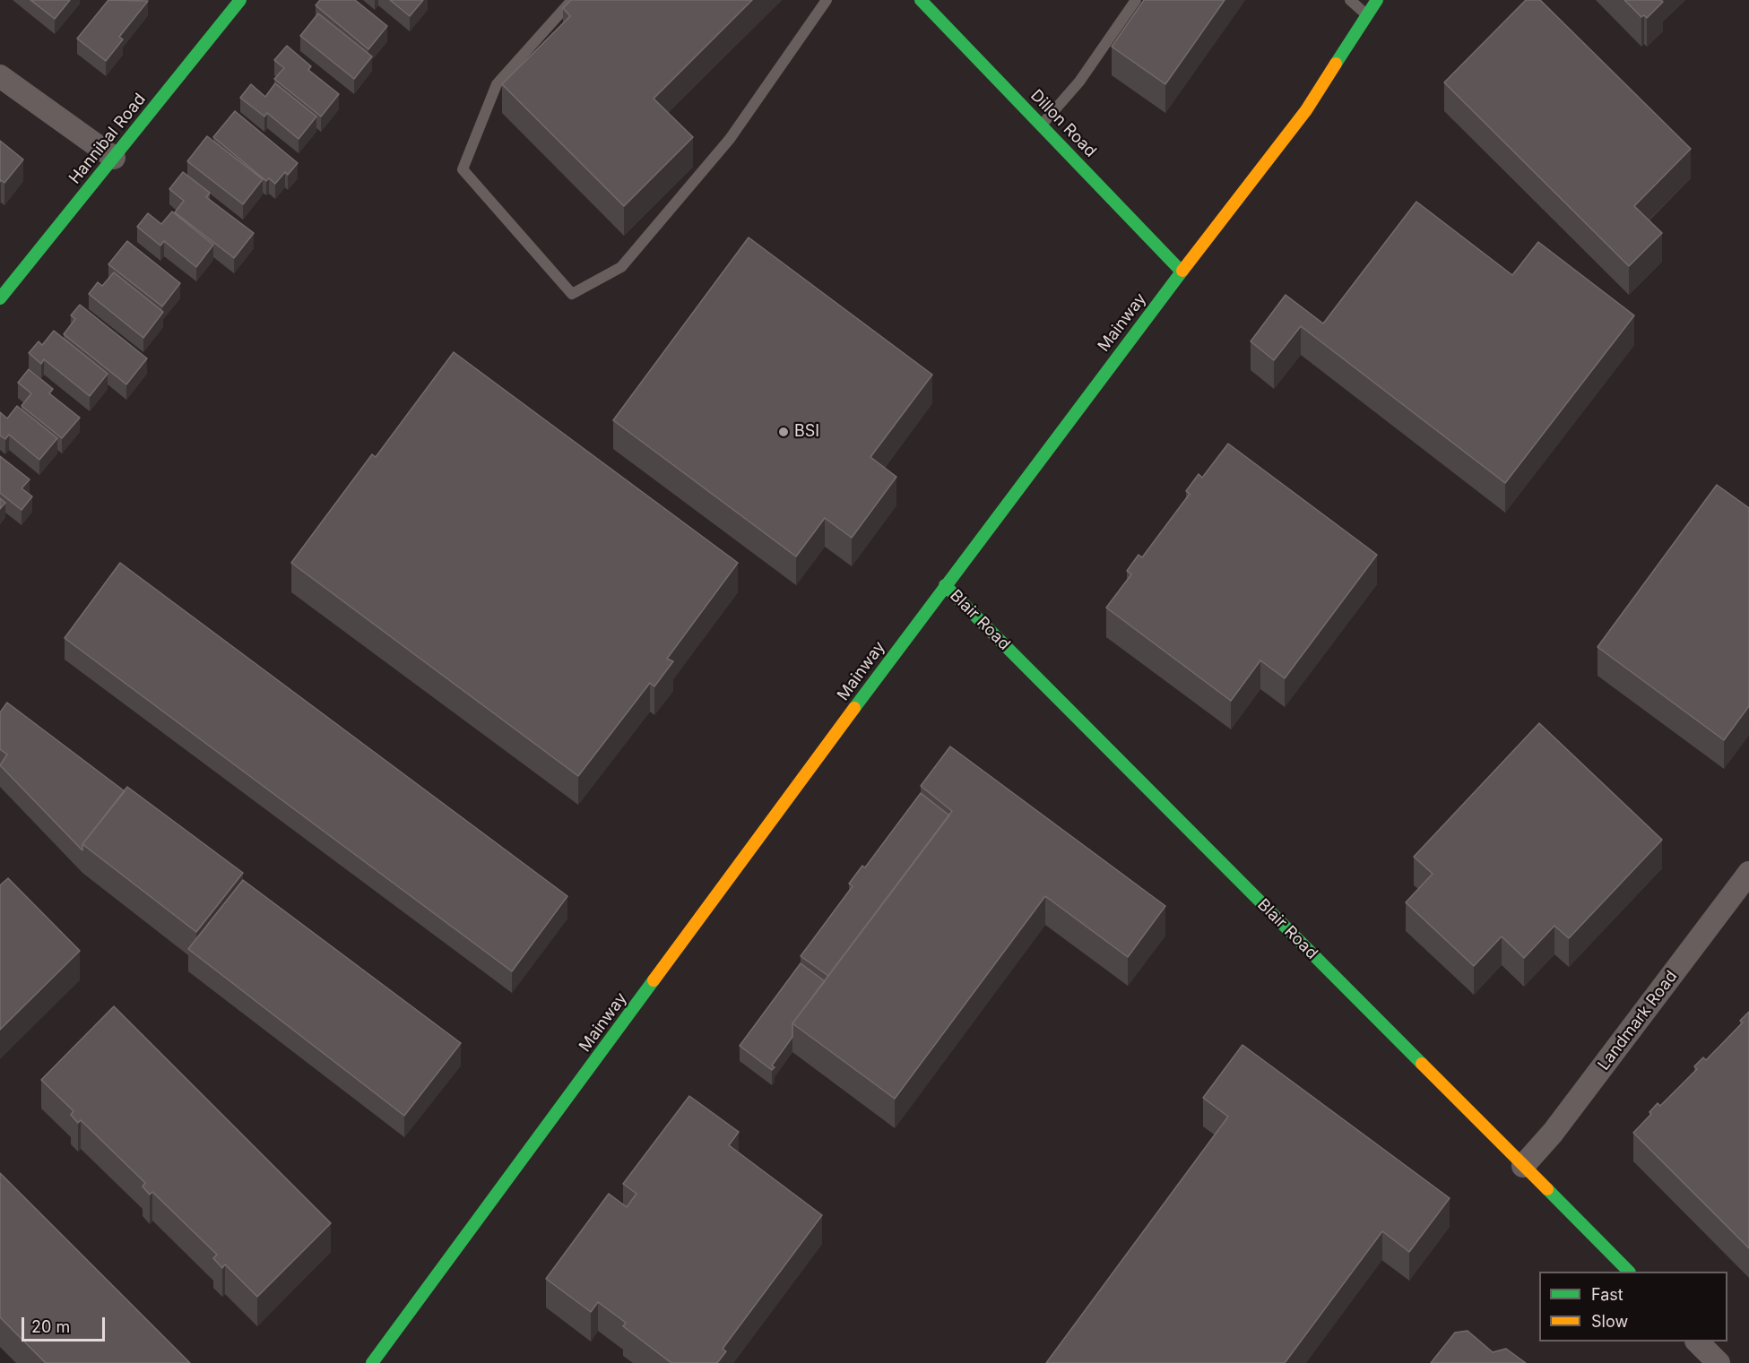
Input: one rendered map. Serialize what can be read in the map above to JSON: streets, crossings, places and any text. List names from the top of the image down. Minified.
{"streets":{"street":["Dillon Road","Hannibal Road","Mainway","Blair Road","Landmark Road"]},"crossings":[["Dillon Road","Mainway"],["Mainway","Blair Road"],["Blair Road","Landmark Road"]],"places":["BSI"],"legend":["Fast","Slow"],"scale_bar":"20 m"}
